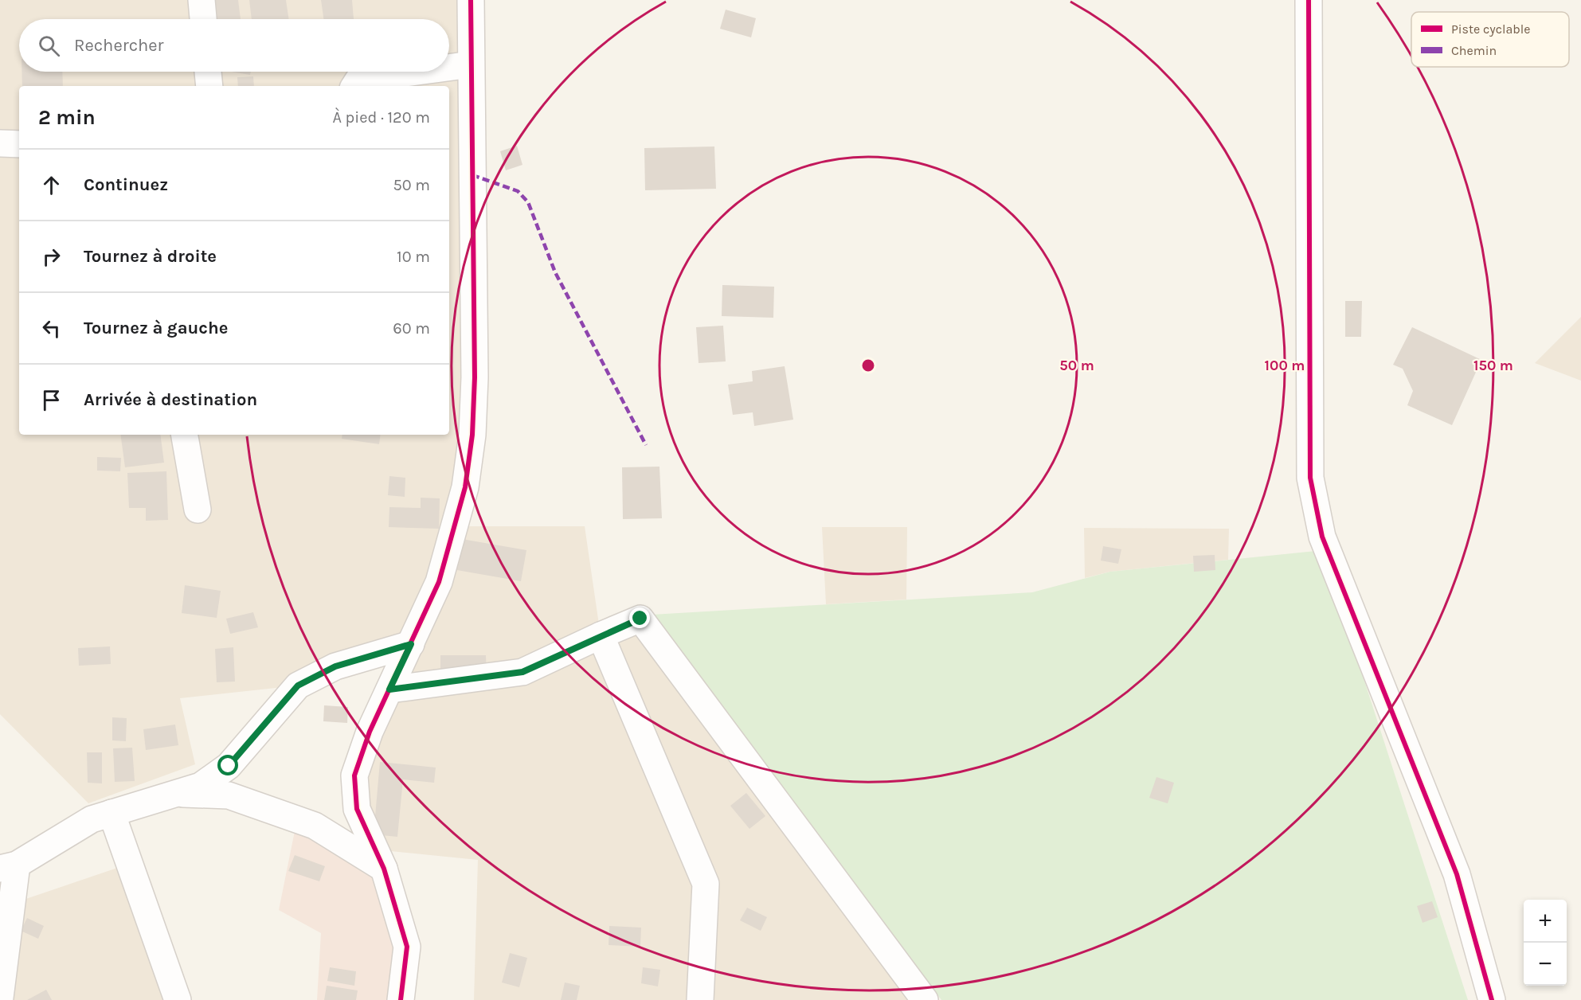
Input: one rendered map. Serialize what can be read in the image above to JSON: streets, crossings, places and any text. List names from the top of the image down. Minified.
{"legend":["Piste cyclable","Chemin"],"page":{"search":"Rechercher","heading":["2 min","À pied · 120 m"],"list":[["Continuez","50 m"],["Tournez à droite","10 m"],["Tournez à gauche","60 m"],"Arrivée à destination"],"map_buttons":["+","−"]},"rings":["50 m","100 m","150 m"]}
